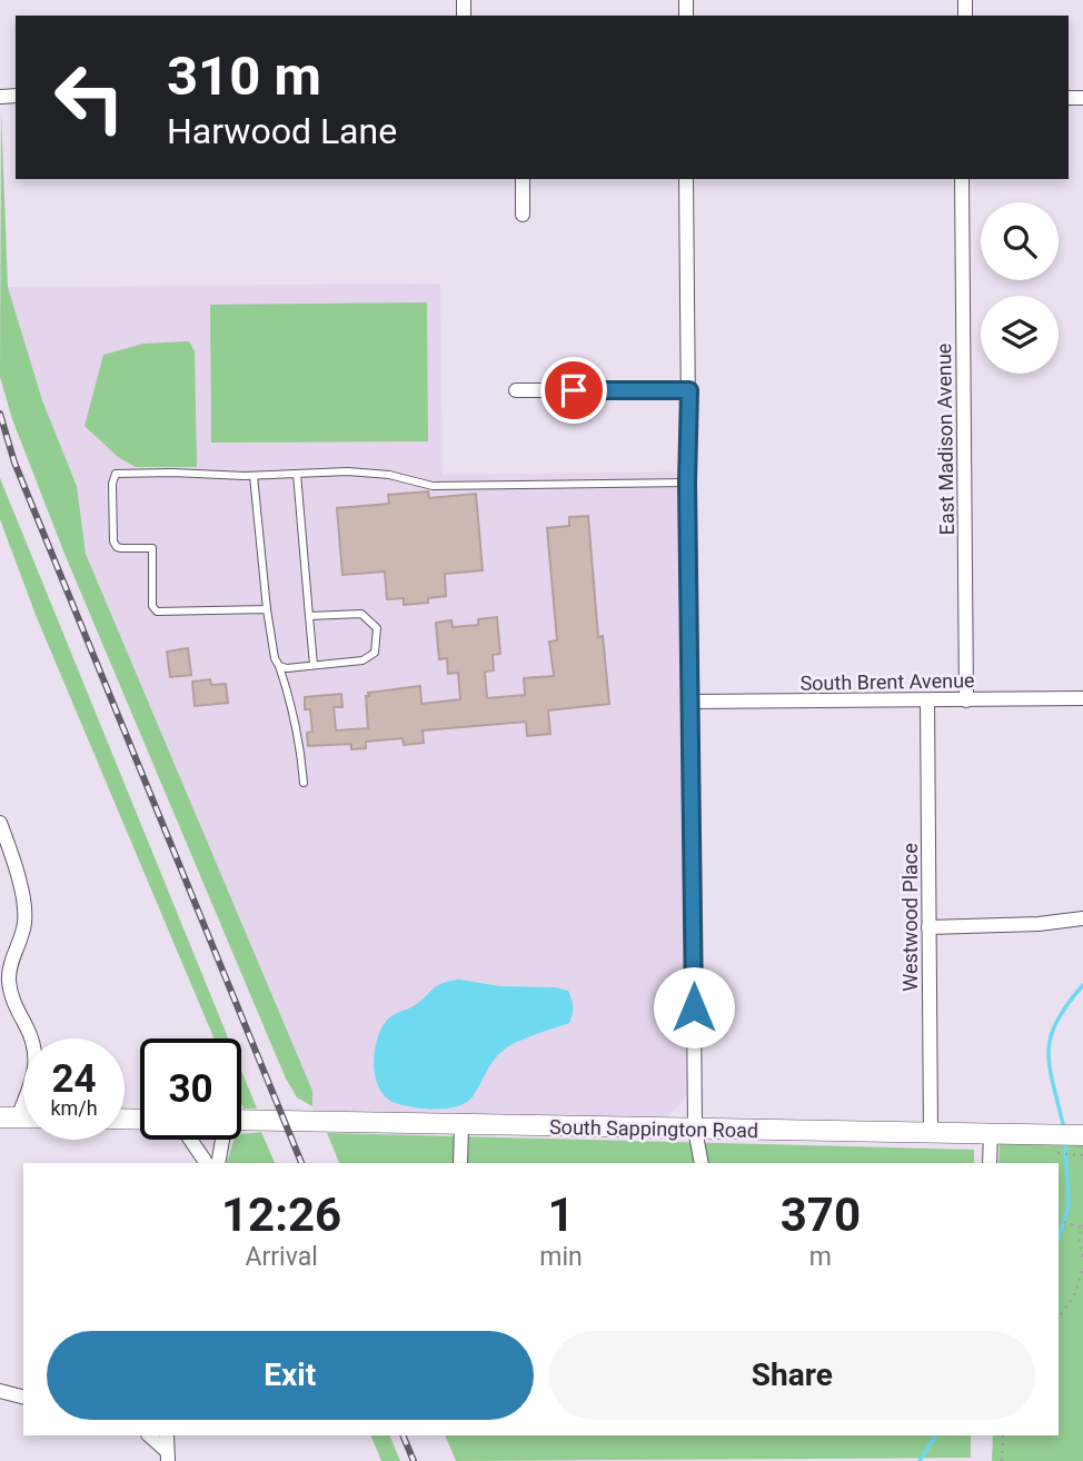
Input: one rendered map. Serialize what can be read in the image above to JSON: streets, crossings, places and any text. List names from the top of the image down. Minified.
{"streets":{"street":["East Madison Avenue","South Brent Avenue","Westwood Place","South Sappington Road"]},"crossings":[["East Madison Avenue","South Brent Avenue"],["South Brent Avenue","Westwood Place"],["Westwood Place","South Sappington Road"]],"page":{"turn":["310 m","Harwood Lane"],"speed":"24 km/h","limit":"30","eta":["12:26","Arrival","1","min","370","m"],"buttons":["Exit","Share"]}}
